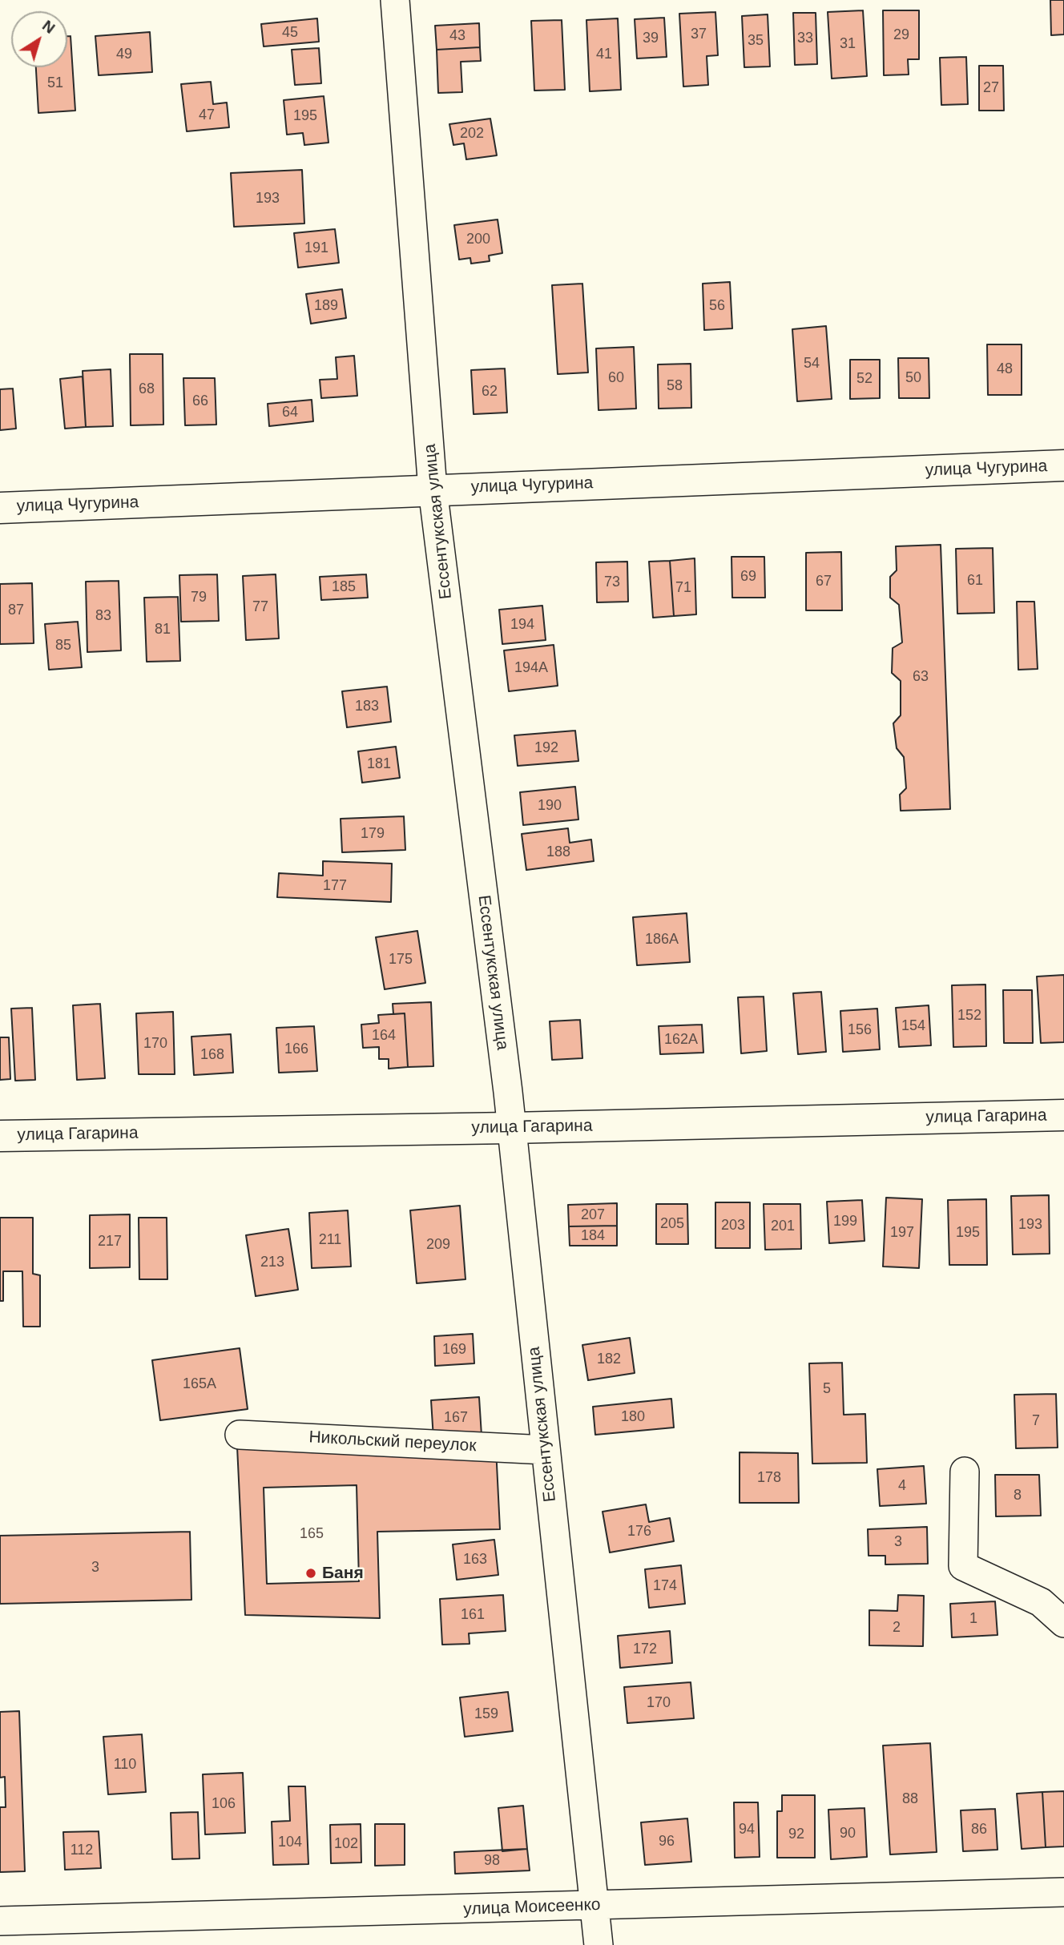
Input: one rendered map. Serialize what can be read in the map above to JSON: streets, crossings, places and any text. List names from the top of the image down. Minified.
{"streets":{"street":["улица Чугурина","Ессентукская улица","улица Гагарина","Никольский переулок","улица Моисеенко"]},"crossings":[["улица Чугурина","Ессентукская улица"],["Ессентукская улица","улица Гагарина"],["Ессентукская улица","Никольский переулок"],["Ессентукская улица","улица Моисеенко"]],"places":["Баня"],"house_numbers":["45","37","29","43","39","33","35","31","49","41","51","27","47","195","202","193","200","191","189","56","54","48","60","50","52","58","68","62","66","64","69","61","67","73","185","71","79","77","87","83","194","81","85","194А","63","183","192","181","190","179","188","177","186А","175","152","154","156","164","162А","170","166","168","207","199","205","193","203","201","197","195","184","211","217","209","213","169","182","165А","5","180","167","7","178","4","8","176","165","3","163","3","174","161","1","2","172","170","159","110","88","106","94","86","90","92","96","104","102","112","98"],"north":"top right"}
